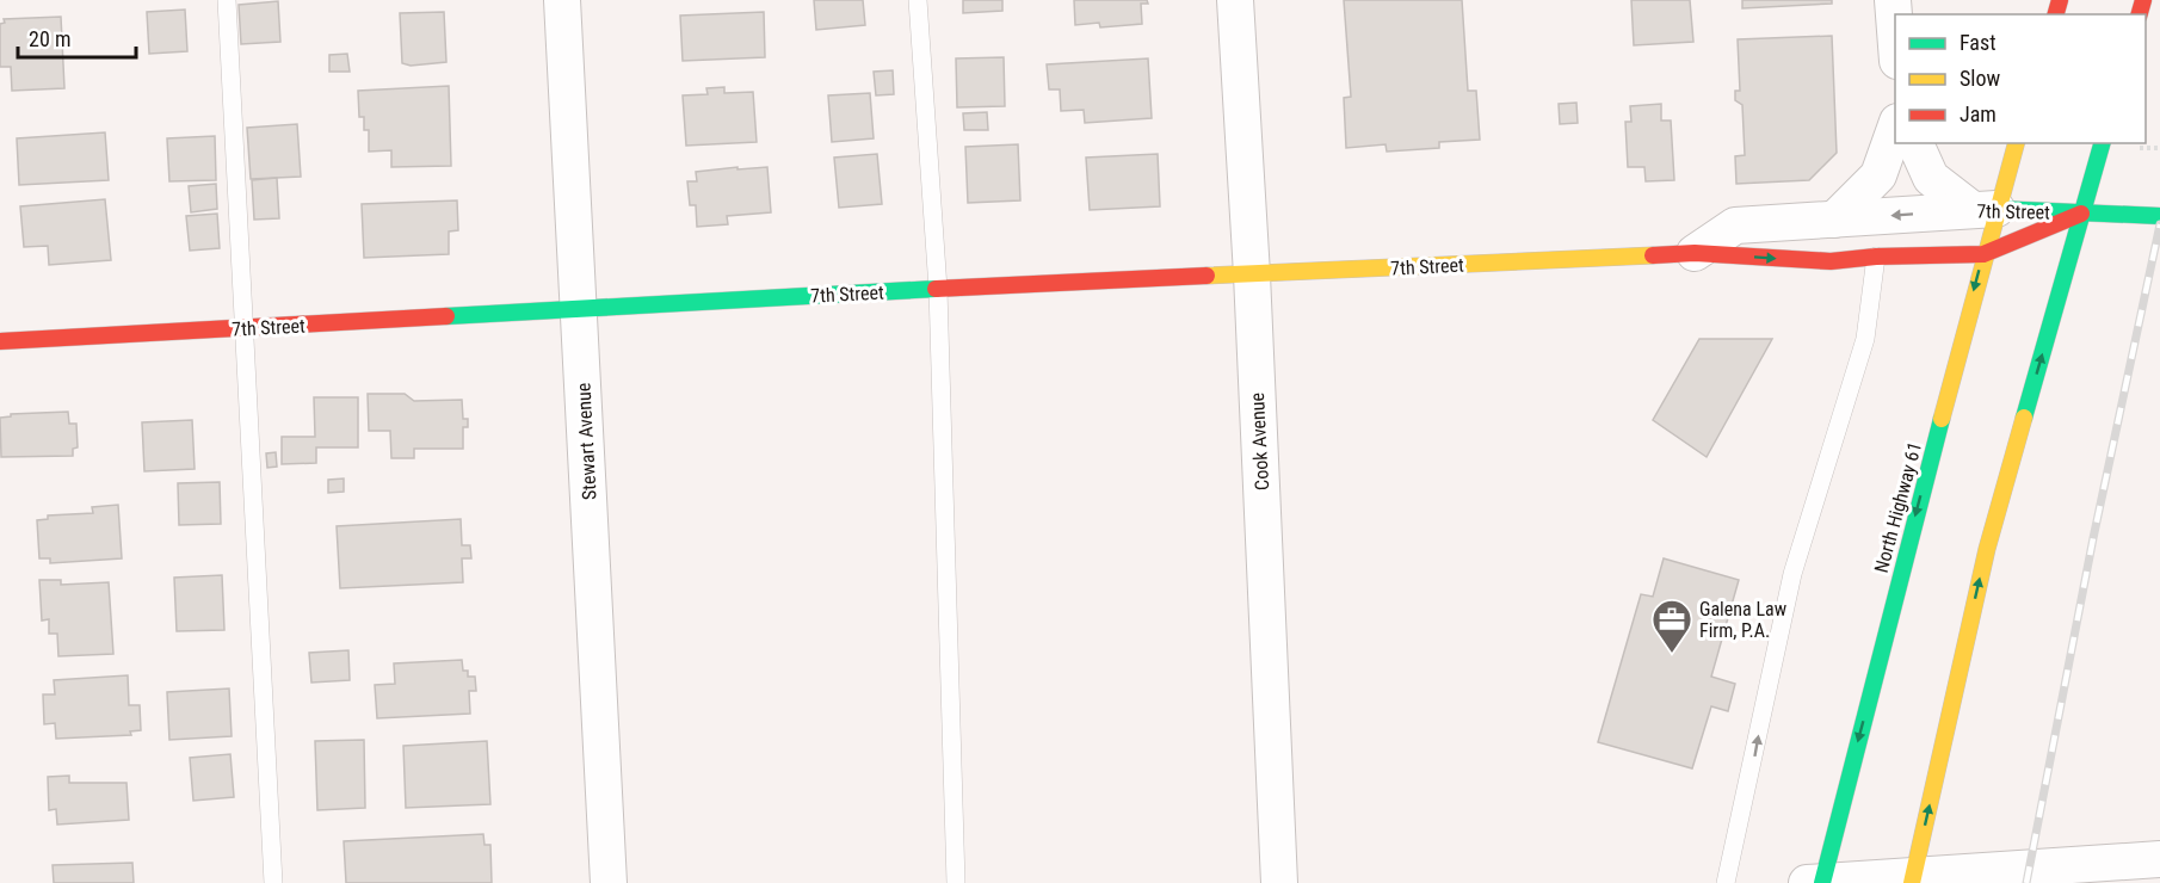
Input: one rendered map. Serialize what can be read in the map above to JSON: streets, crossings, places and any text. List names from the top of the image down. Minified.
{"streets":{"street":["7th Street","Stewart Avenue","Cook Avenue","North Highway 61"]},"crossings":[["7th Street","Stewart Avenue"],["7th Street","Cook Avenue"],["7th Street","North Highway 61"]],"places":{"office":["Galena Law Firm, P.A."]},"legend":["Fast","Slow","Jam"],"scale_bar":"20 m"}
